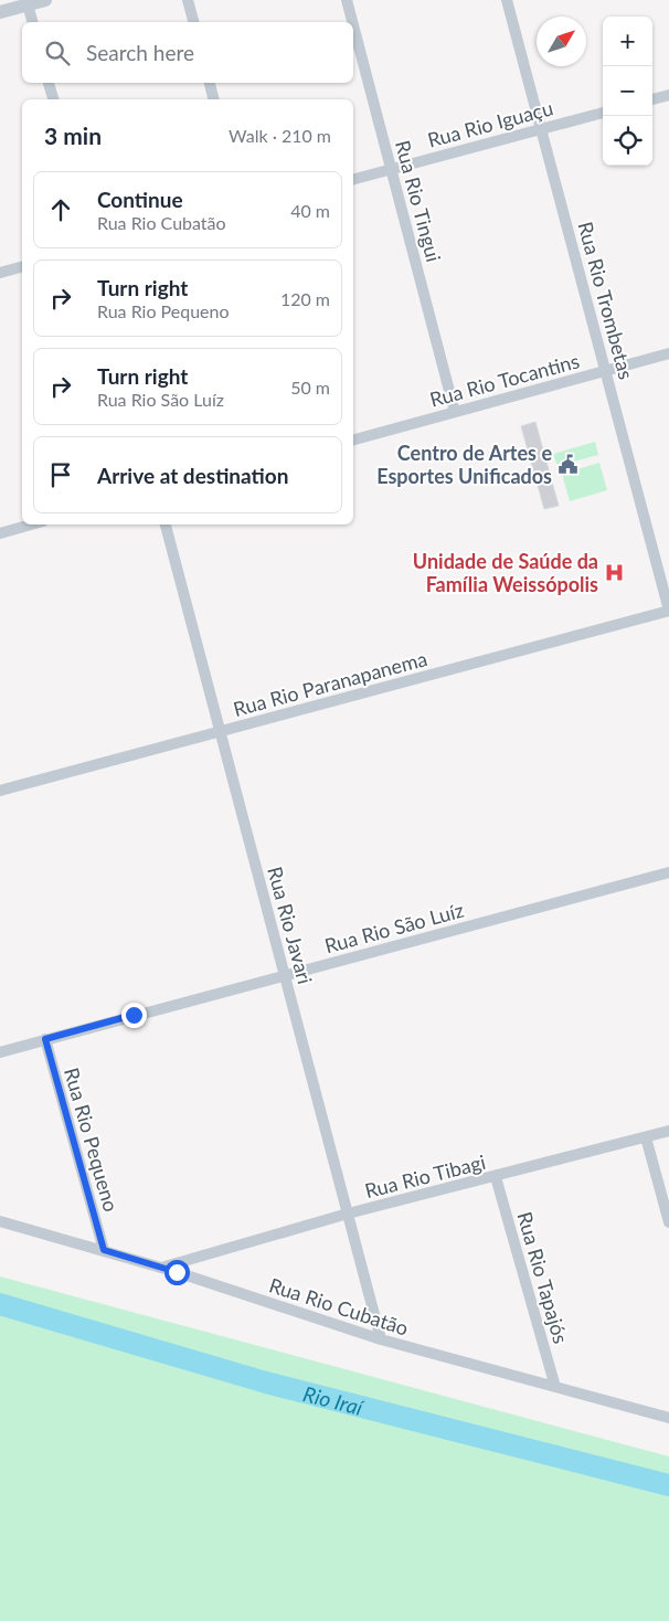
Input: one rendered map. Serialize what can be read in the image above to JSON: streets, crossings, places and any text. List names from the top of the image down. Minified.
{"streets":{"street":["Rua Rio Iguaçu","Rua Rio Tingui","Rua Rio Trombetas","Rua Rio Tocantins","Rua Rio Paranapanema","Rua Rio Javari","Rua Rio São Luíz","Rua Rio Pequeno","Rua Rio Tibagi","Rua Rio Tapajós","Rua Rio Cubatão"]},"crossings":[["Rua Rio Iguaçu","Rua Rio Tingui"],["Rua Rio Iguaçu","Rua Rio Trombetas"],["Rua Rio Tingui","Rua Rio Tocantins"],["Rua Rio Trombetas","Rua Rio Tocantins"],["Rua Rio Trombetas","Rua Rio Paranapanema"],["Rua Rio Paranapanema","Rua Rio Javari"],["Rua Rio Javari","Rua Rio São Luíz"],["Rua Rio Javari","Rua Rio Tibagi"],["Rua Rio Javari","Rua Rio Cubatão"],["Rua Rio São Luíz","Rua Rio Pequeno"],["Rua Rio Pequeno","Rua Rio Cubatão"],["Rua Rio Tibagi","Rua Rio Tapajós"],["Rua Rio Tibagi","Rua Rio Cubatão"],["Rua Rio Tapajós","Rua Rio Cubatão"]],"water":["Rio Iraí"],"places":{"public building":["Centro de Artes e Esportes Unificados"],"hospital":["Unidade de Saúde da Família Weissópolis"]},"north":"top right","page":{"map_buttons":["+","−"],"search":"Search here","heading":["3 min","Walk · 210 m"],"list":[["Continue","Rua Rio Cubatão","40 m"],["Turn right","Rua Rio Pequeno","120 m"],["Turn right","Rua Rio São Luíz","50 m"],"Arrive at destination"]}}
